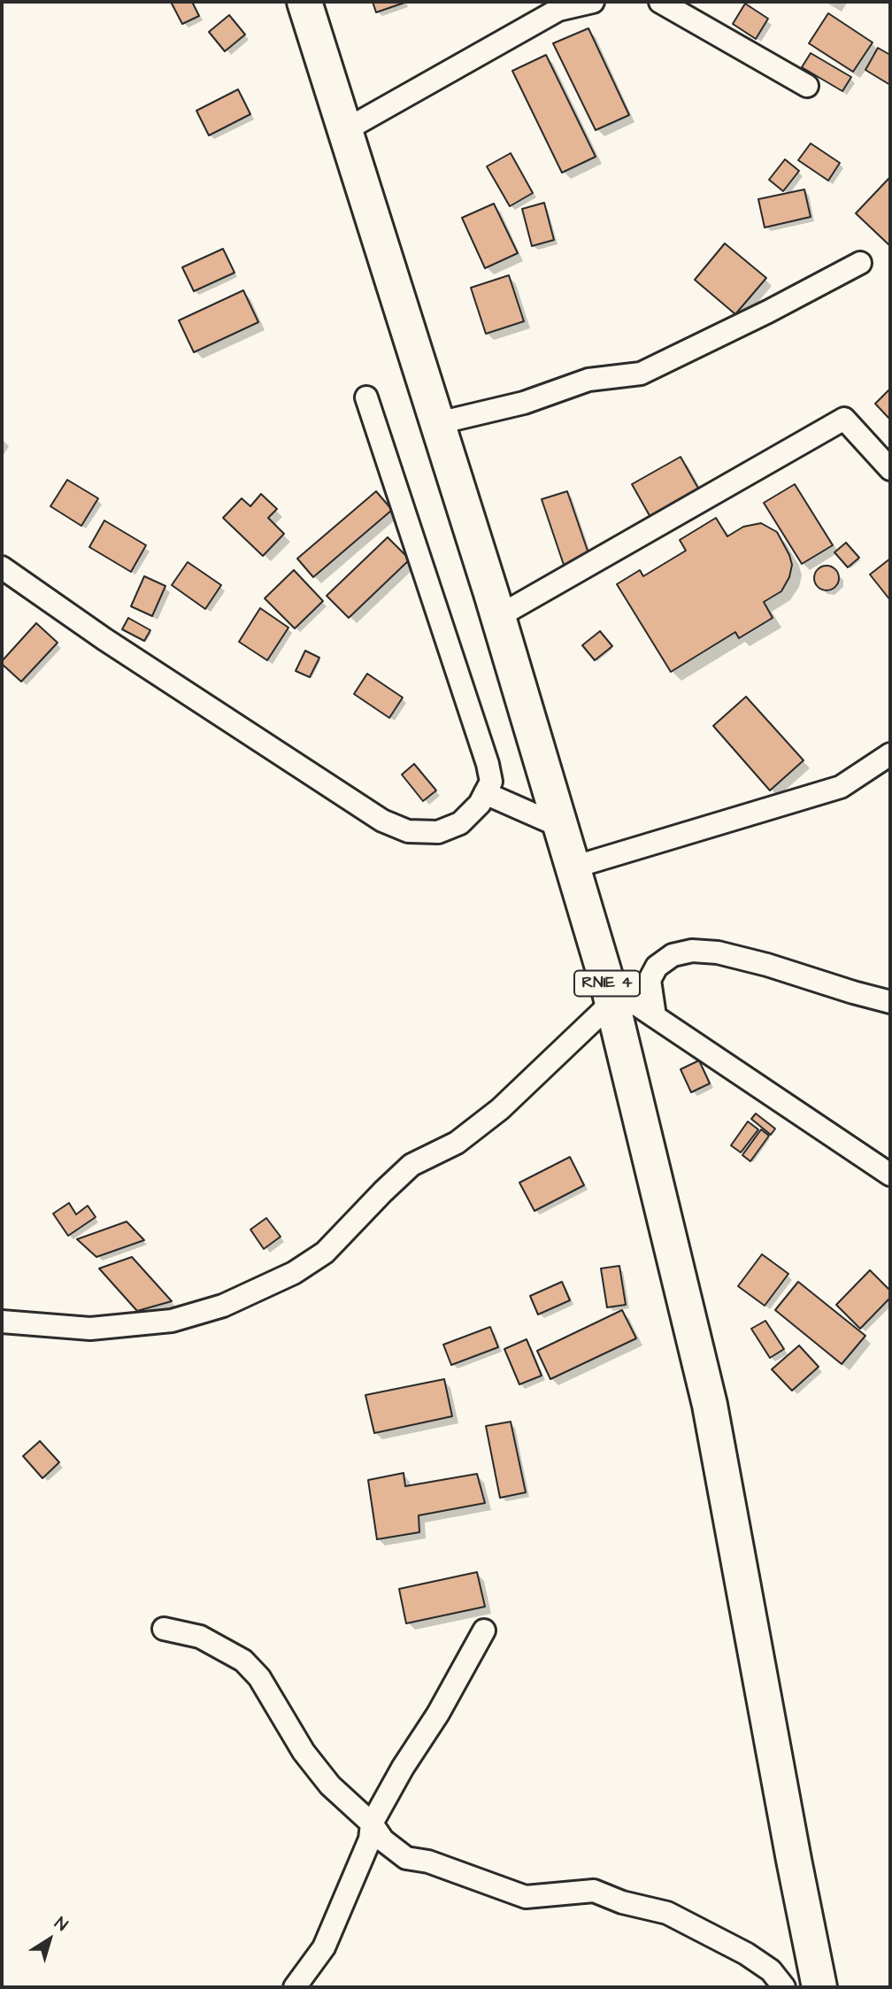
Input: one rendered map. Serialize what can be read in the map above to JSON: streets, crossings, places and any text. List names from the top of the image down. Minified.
{"streets":{"main road":["RNIE 4"]},"north":"top right"}
